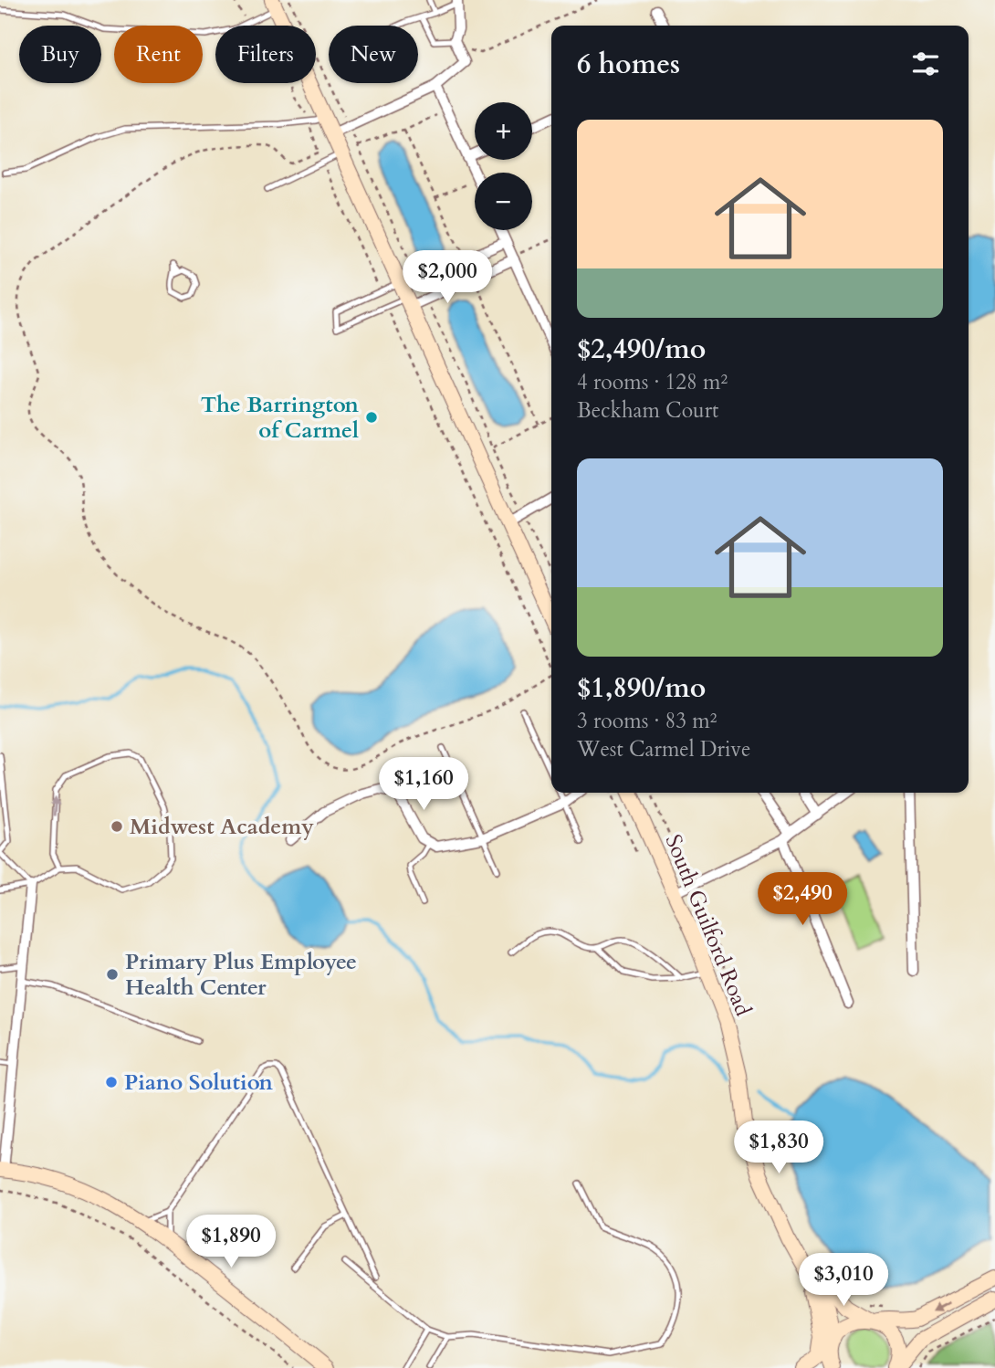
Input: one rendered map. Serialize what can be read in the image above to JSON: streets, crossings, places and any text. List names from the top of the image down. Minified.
{"streets":{"main road":["South Guilford Road"]},"places":["The Barrington of Carmel","Midwest Academy","Primary Plus Employee Health Center","Piano Solution"],"page":{"chip":["Buy","Rent","Filters","New"],"heading":"6 homes","map_buttons":["+","−"],"list":[{"name":"$2,490/mo","note":"4 rooms · 128 m² · Beckham Court"},{"name":"$1,890/mo","note":"3 rooms · 83 m² · West Carmel Drive"}],"price":["$2,000","$1,160","$2,490","$1,830","$1,890","$3,010"]}}
